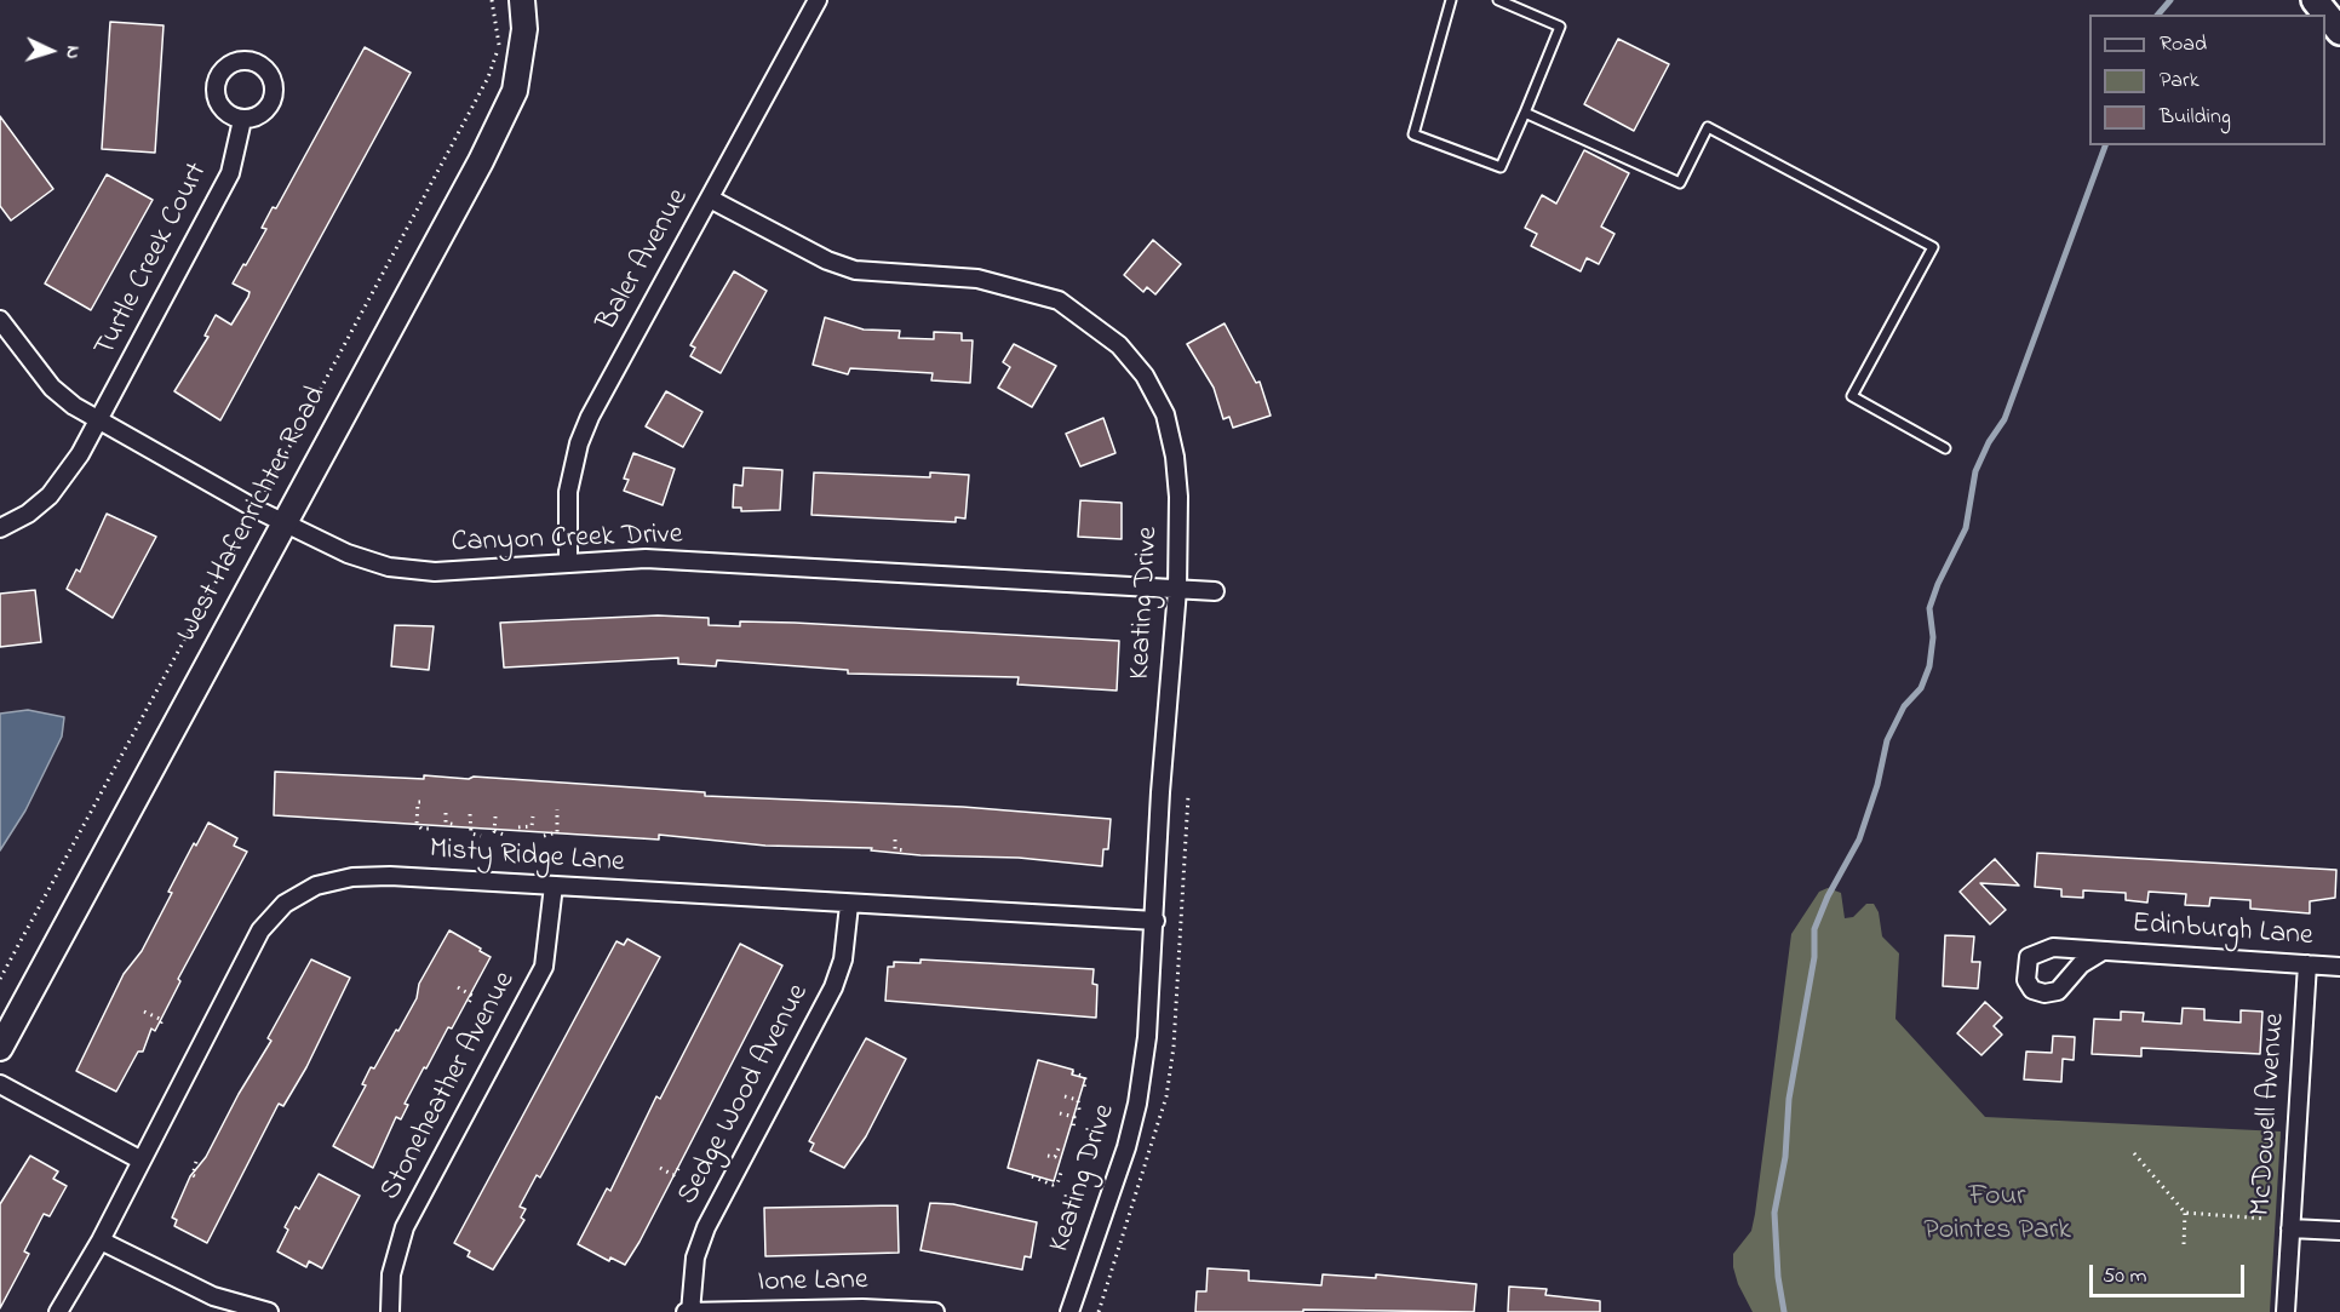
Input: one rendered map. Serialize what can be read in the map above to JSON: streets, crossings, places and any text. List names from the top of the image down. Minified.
{"streets":{"street":["Turtle Creek Court","Baler Avenue","West Hafenrichter Road","Canyon Creek Drive","Keating Drive","Misty Ridge Lane","Edinburgh Lane","Stoneheather Avenue","Sedge Wood Avenue","McDowell Avenue","Ione Lane"]},"crossings":[["Turtle Creek Court","Canyon Creek Drive"],["Baler Avenue","Canyon Creek Drive"],["Baler Avenue","Keating Drive"],["West Hafenrichter Road","Canyon Creek Drive"],["Canyon Creek Drive","Keating Drive"],["Keating Drive","Misty Ridge Lane"],["Misty Ridge Lane","Stoneheather Avenue"],["Misty Ridge Lane","Sedge Wood Avenue"],["Edinburgh Lane","McDowell Avenue"],["Sedge Wood Avenue","Ione Lane"]],"parks":["Four Pointes Park"],"legend":["Road","Park","Building"],"scale_bar":"50 m","north":"right"}
